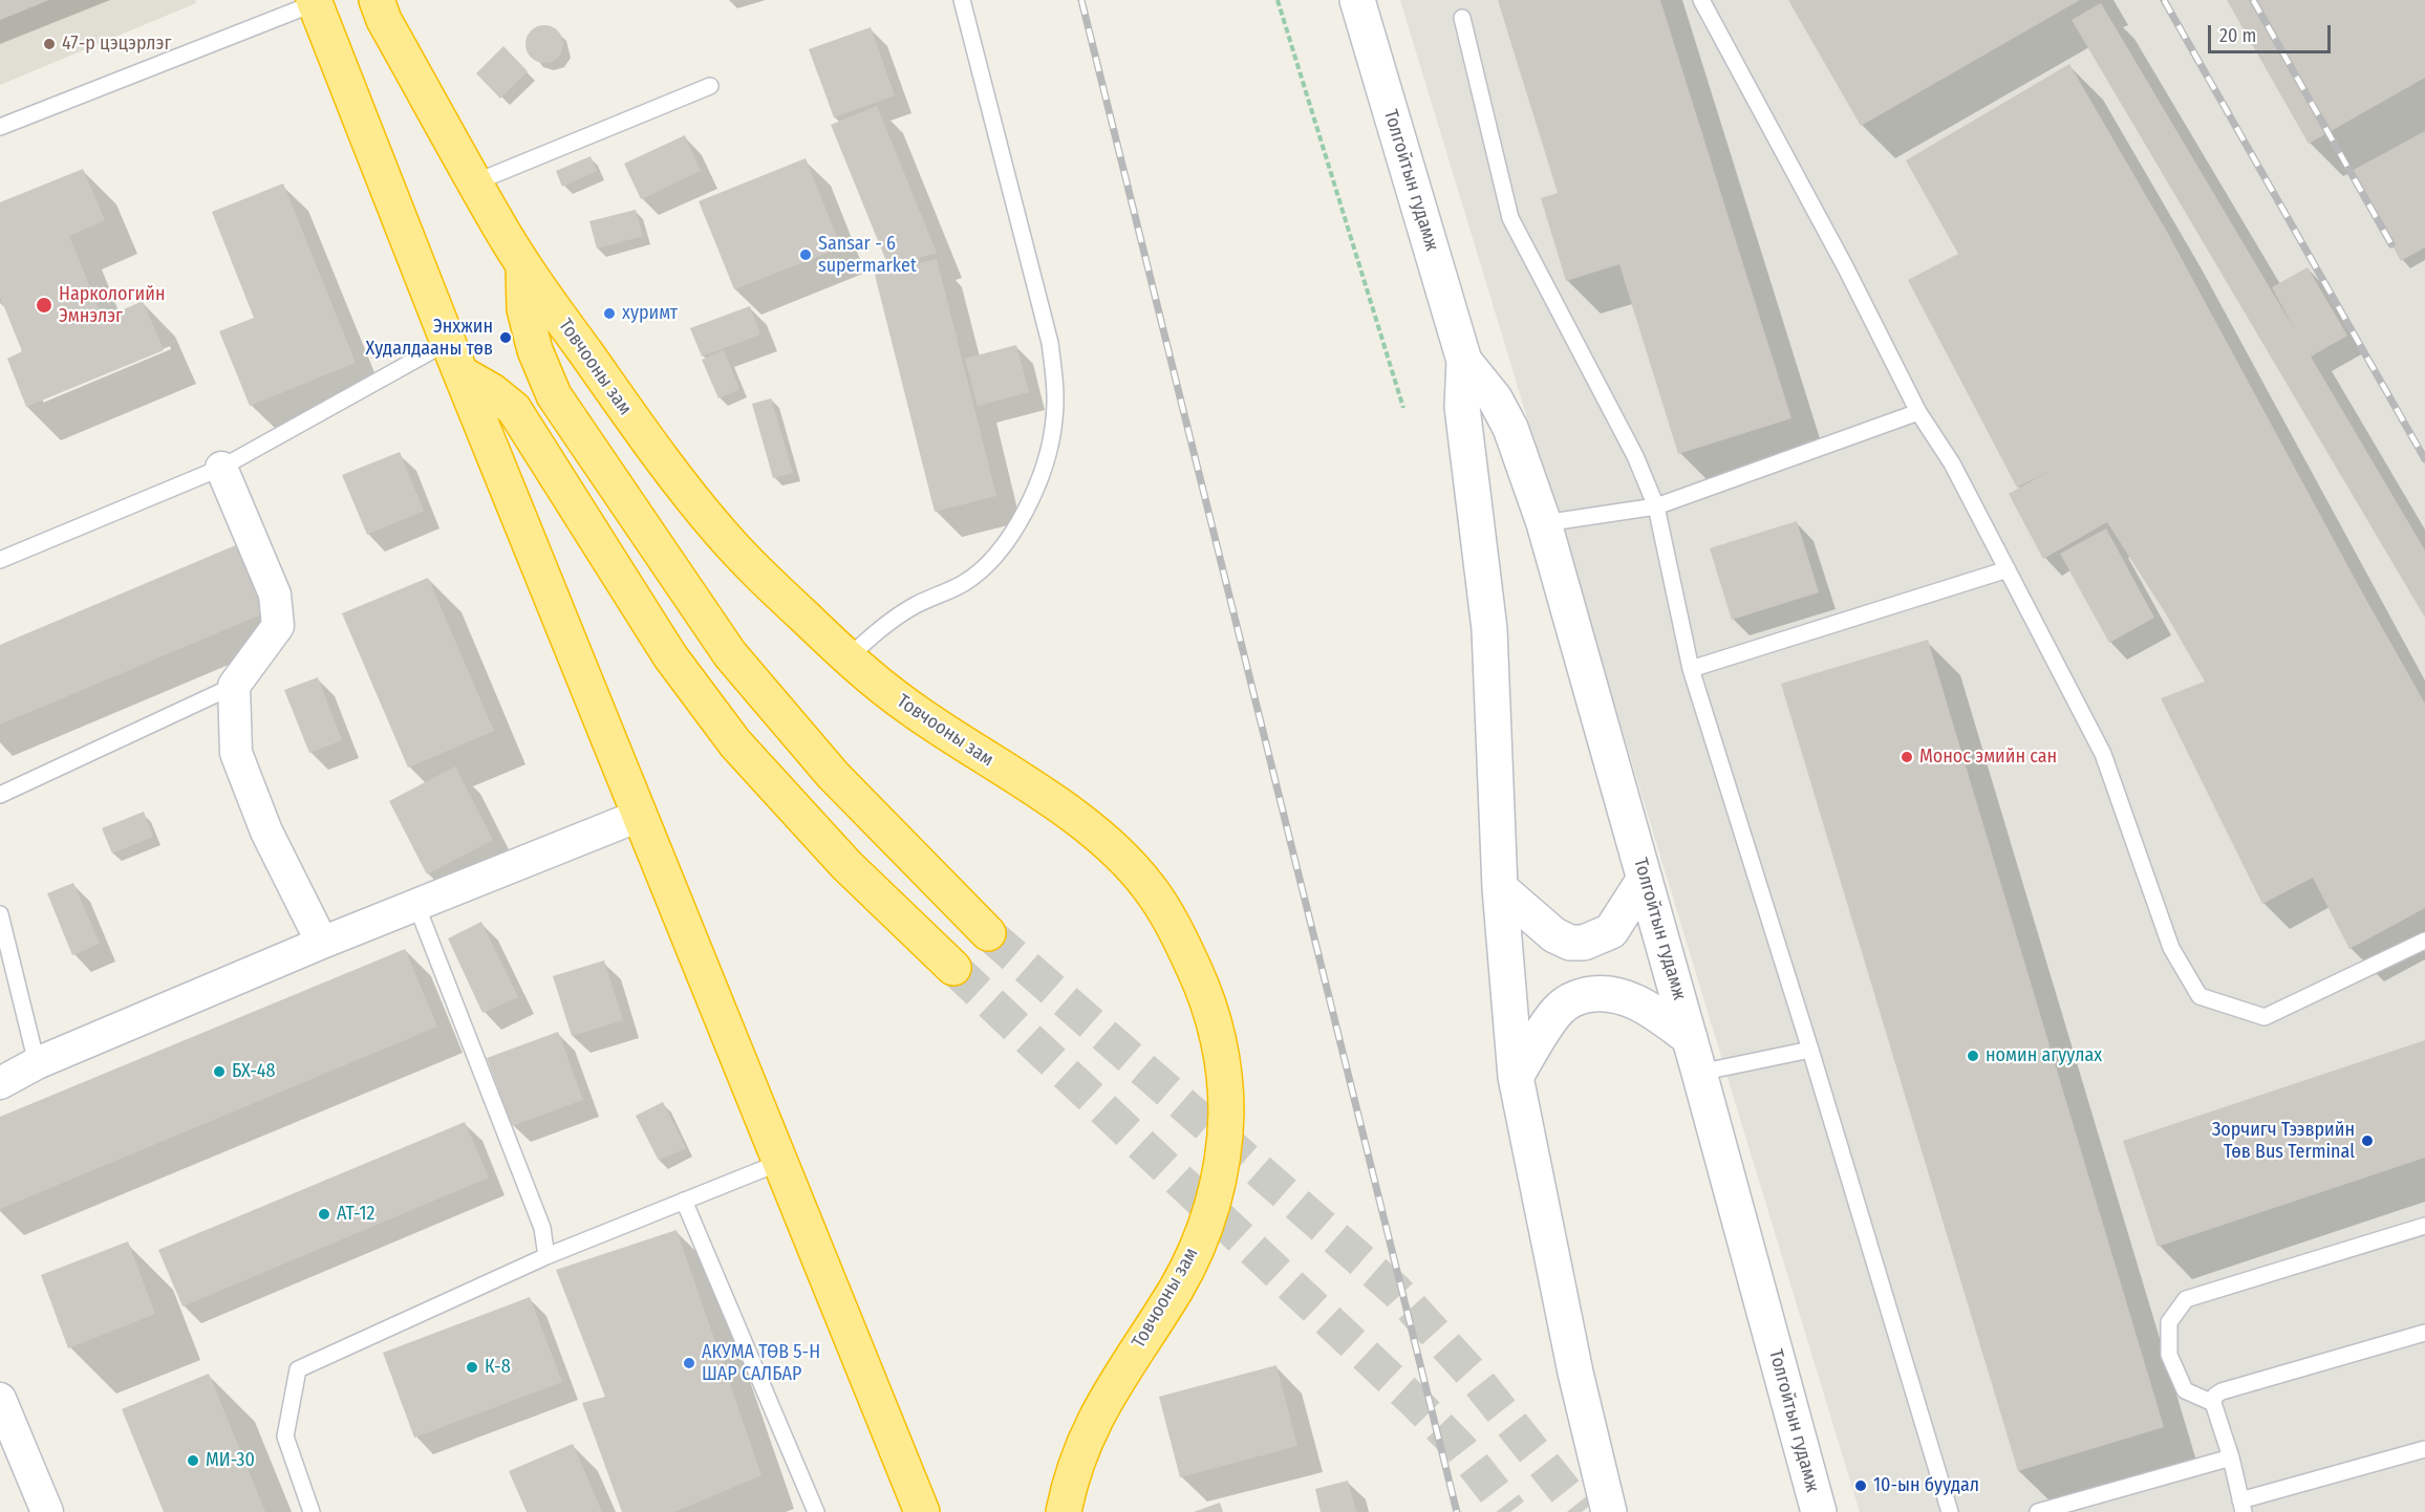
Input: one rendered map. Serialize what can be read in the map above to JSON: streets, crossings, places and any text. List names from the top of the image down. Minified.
{"streets":{"highway":["Товчооны зам"],"main road":["Толгойтын гудамж"]},"places":["47-р цэцэрлэг","Sansar - 6 supermarket","Наркологийн Эмнэлэг","хуримт","Энхжин Худалдааны төв","Монос эмийн сан","номин агуулах","БХ-48","Зорчигч Тээврийн Төв Bus Terminal","АТ-12","АКУМА ТӨВ 5-Н ШАР САЛБАР","К-8","МИ-30","10-ын буудал"],"scale_bar":"20 m"}
